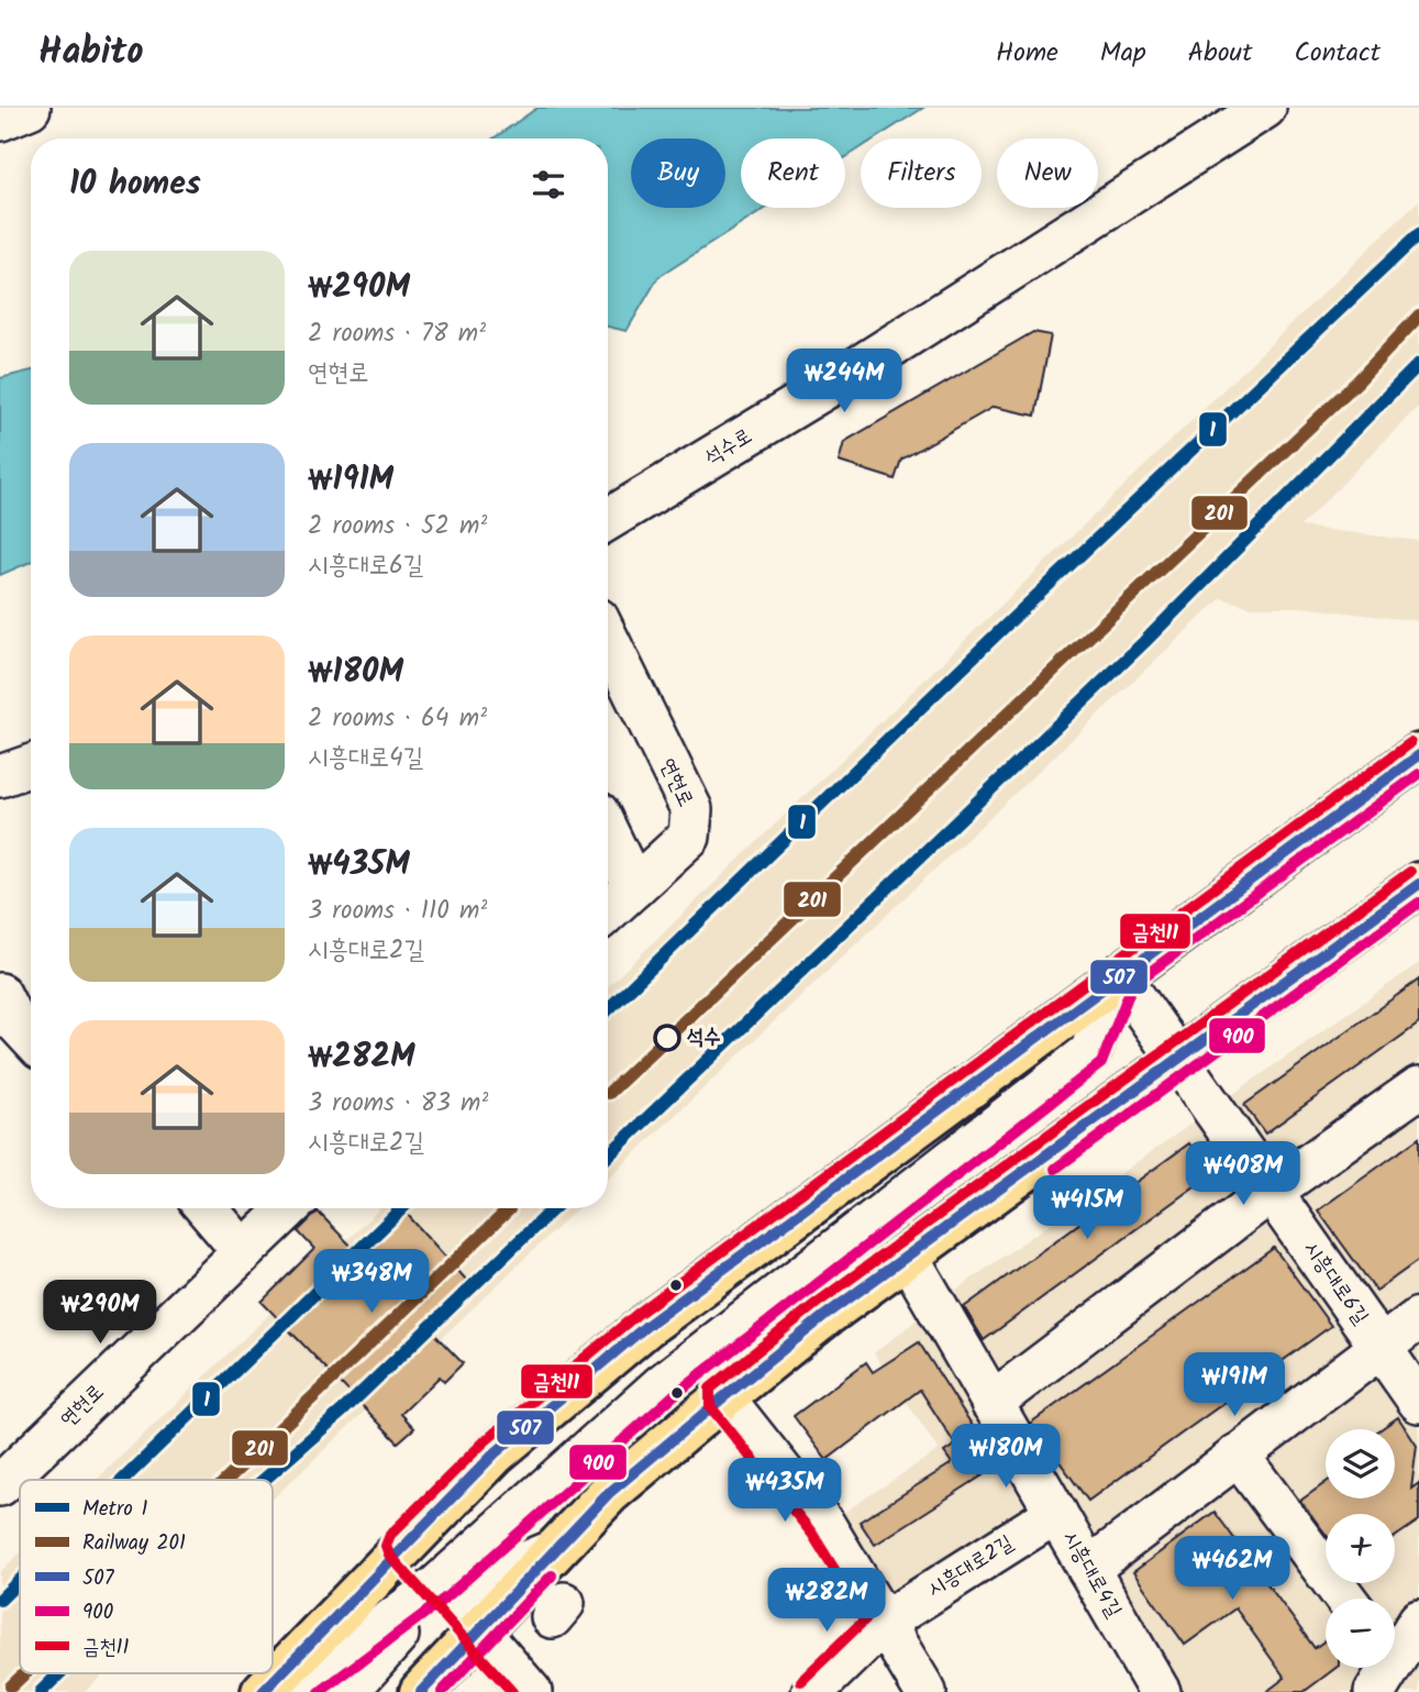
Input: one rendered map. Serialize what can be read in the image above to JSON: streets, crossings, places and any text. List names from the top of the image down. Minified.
{"streets":{"street":["석수로","연현로","시흥대로6길","시흥대로2길","시흥대로4길"]},"crossings":[["시흥대로2길","시흥대로4길"]],"places":["석수"],"lines":["metro line 1","rail line 201","transit line 금천11","transit line 507","transit line 900"],"legend":["Metro 1","Railway 201","507","900","금천11"],"page":{"header":"Habito","nav":["Home","Map","About","Contact"],"chip":["Buy","Rent","Filters","New"],"heading":"10 homes","list":[{"name":"₩290M","note":"2 rooms · 78 m² · 연현로"},{"name":"₩191M","note":"2 rooms · 52 m² · 시흥대로6길"},{"name":"₩180M","note":"2 rooms · 64 m² · 시흥대로4길"},{"name":"₩435M","note":"3 rooms · 110 m² · 시흥대로2길"},{"name":"₩282M","note":"3 rooms · 83 m² · 시흥대로2길"}],"price":["₩244M","₩408M","₩415M","₩348M","₩290M","₩191M","₩180M","₩435M","₩462M","₩282M"],"map_buttons":["+","−"]}}
